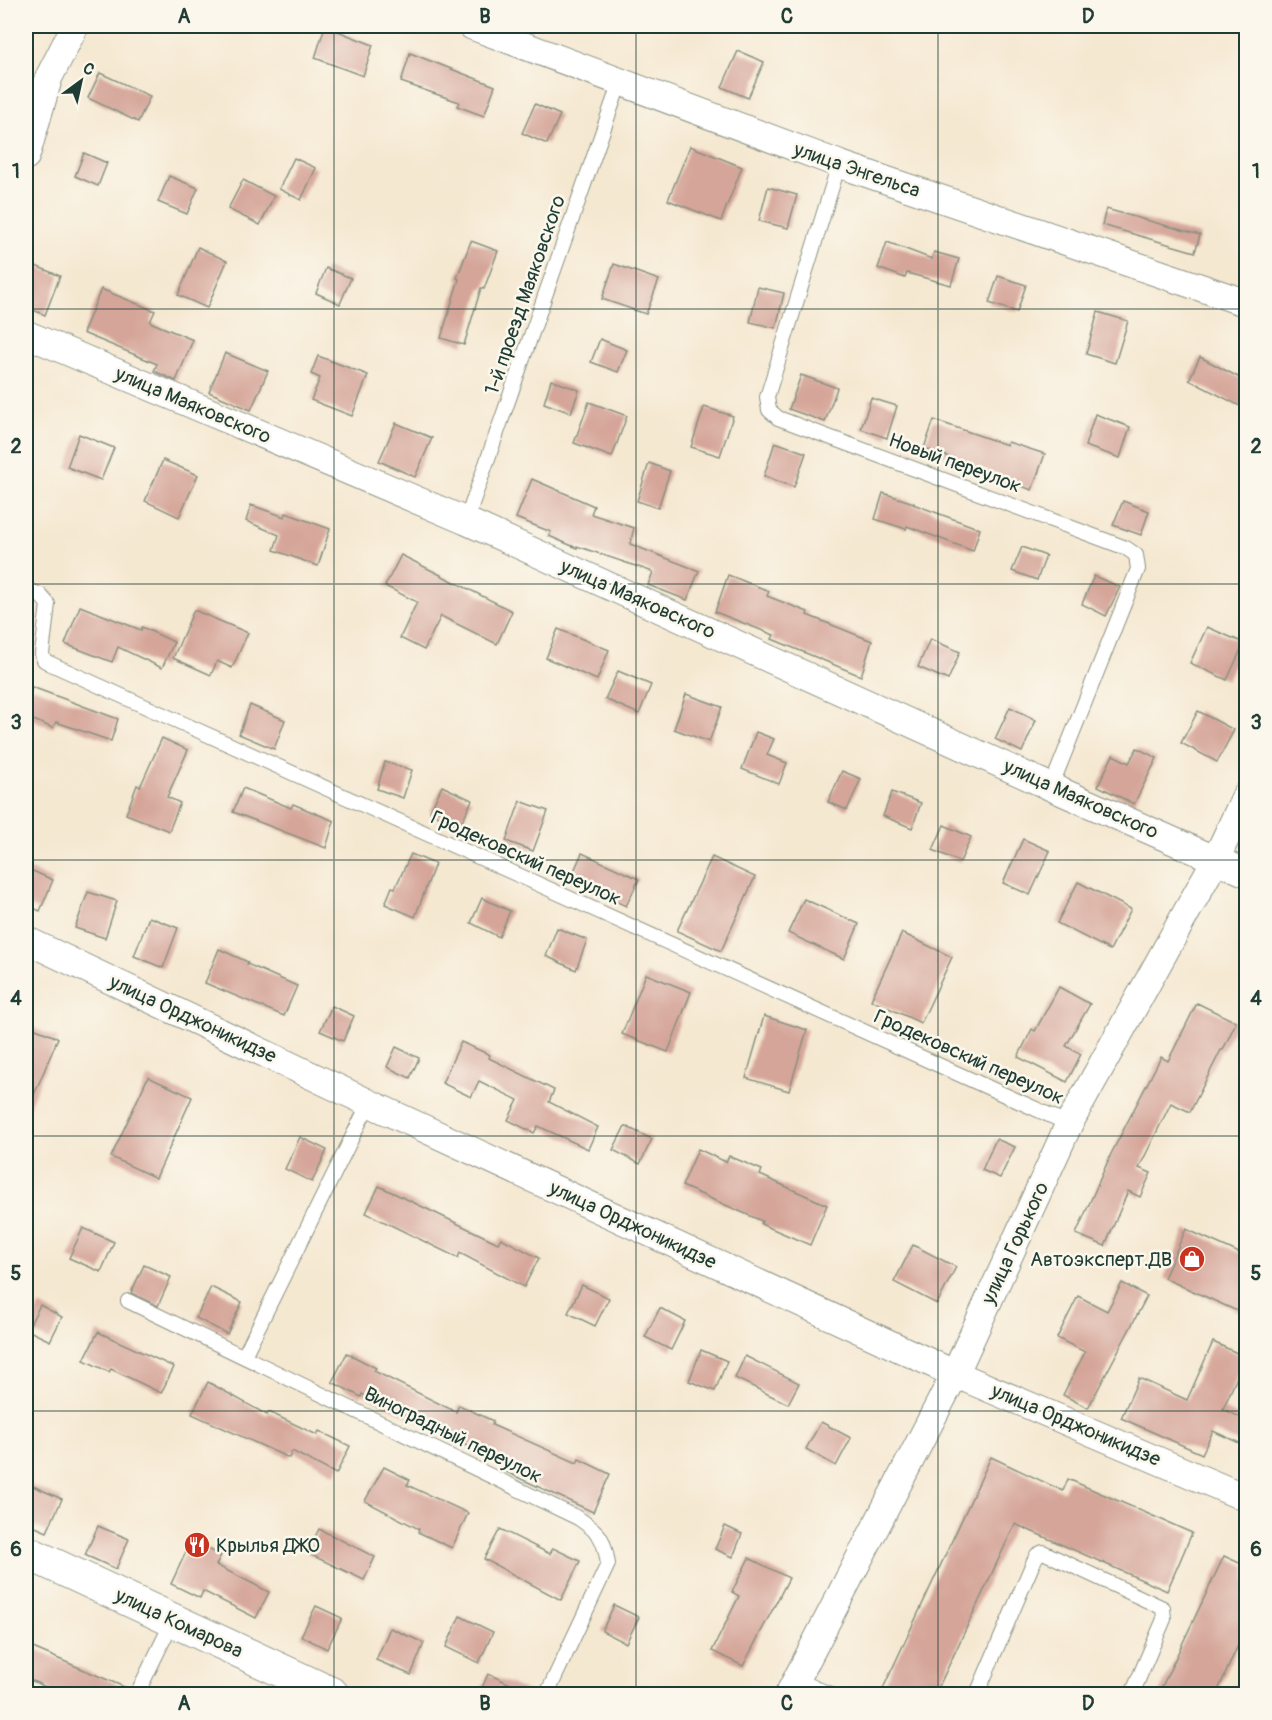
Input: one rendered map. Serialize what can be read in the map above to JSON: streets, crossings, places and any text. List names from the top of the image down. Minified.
{"streets":{"highway":["улица Комарова"],"street":["улица Энгельса","улица Маяковского","улица Орджоникидзе","улица Горького"],"lane":["1-й проезд Маяковского","Новый переулок","Гродековский переулок","Виноградный переулок"]},"crossings":[["улица Энгельса","1-й проезд Маяковского"],["улица Энгельса","Новый переулок"],["1-й проезд Маяковского","улица Маяковского"],["улица Маяковского","Новый переулок"],["улица Маяковского","улица Горького"],["Гродековский переулок","улица Горького"],["улица Орджоникидзе","улица Горького"]],"places":{"shop":["Автоэксперт.ДВ"],"restaurant":["Крылья ДЖО"]},"north":"top right","grid":{"columns":["A","B","C","D"],"rows":["1","2","3","4","5","6"]}}
